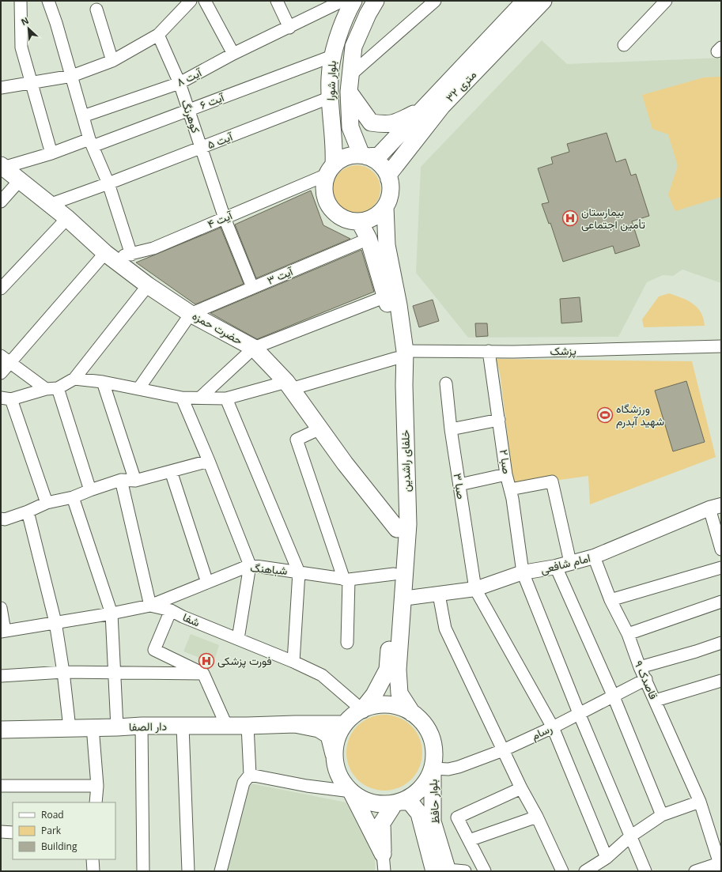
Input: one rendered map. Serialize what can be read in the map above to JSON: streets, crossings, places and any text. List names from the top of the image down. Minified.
{"streets":{"main road":["بلوار شورا","۳۲ متری","حضرت حمزه","خلفای راشدین","دار الصفا","بلوار حافظ"],"street":["آیت ۸","آیت ۶","کوهرنگ","آیت ۵","آیت ۴","آیت ۳","پزشک","صبا ۲","صبا ۳","امام شافعی","شباهنگ","شفا","قاصدک ۹","رسام"]},"crossings":[["آیت ۸","کوهرنگ"],["بلوار شورا","۳۲ متری"],["بلوار شورا","آیت ۶"],["بلوار شورا","آیت ۵"],["بلوار شورا","آیت ۴"],["بلوار شورا","خلفای راشدین"],["۳۲ متری","آیت ۴"],["۳۲ متری","خلفای راشدین"],["آیت ۶","کوهرنگ"],["آیت ۶","حضرت حمزه"],["کوهرنگ","آیت ۵"],["کوهرنگ","آیت ۴"],["کوهرنگ","آیت ۳"],["آیت ۵","حضرت حمزه"],["آیت ۴","حضرت حمزه"],["آیت ۴","خلفای راشدین"],["آیت ۳","حضرت حمزه"],["آیت ۳","خلفای راشدین"],["حضرت حمزه","پزشک"],["حضرت حمزه","خلفای راشدین"],["پزشک","خلفای راشدین"],["پزشک","صبا ۲"],["خلفای راشدین","امام شافعی"],["خلفای راشدین","شباهنگ"],["خلفای راشدین","شفا"],["خلفای راشدین","رسام"],["خلفای راشدین","بلوار حافظ"],["صبا ۲","امام شافعی"],["صبا ۲","رسام"],["صبا ۳","امام شافعی"],["امام شافعی","قاصدک ۹"],["شباهنگ","شفا"],["شفا","رسام"],["شفا","بلوار حافظ"],["قاصدک ۹","رسام"],["رسام","بلوار حافظ"]],"places":{"hospital":["بیمارستان تأمین اجتماعی","فورت پزشکی"],"sports":["ورزشگاه شهید آبدرم"]},"legend":["Road","Park","Building"],"north":"top left"}
